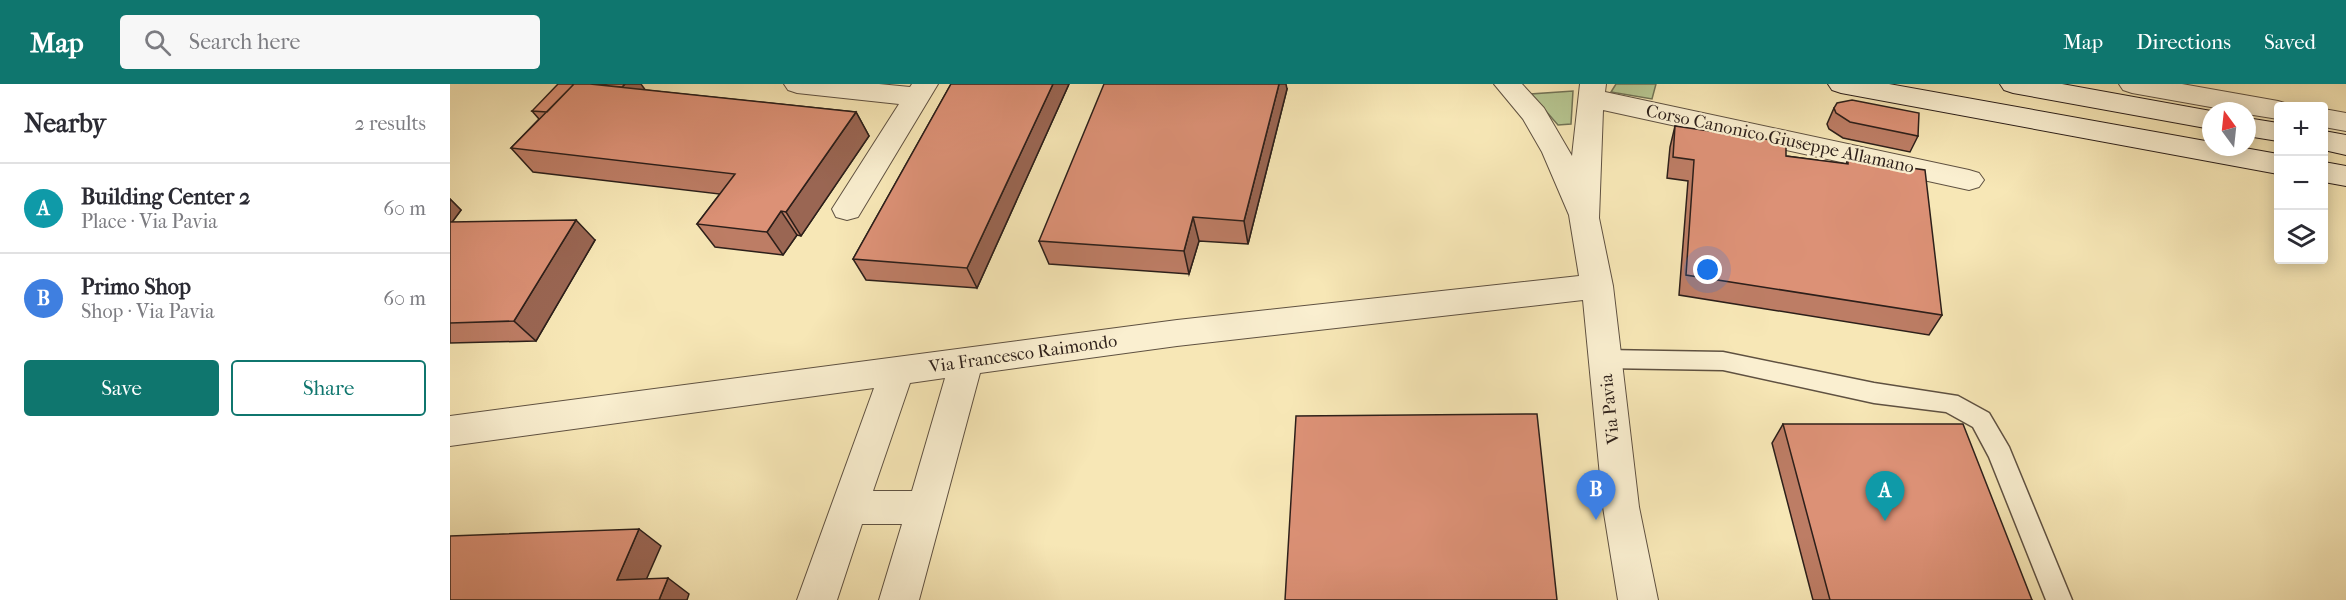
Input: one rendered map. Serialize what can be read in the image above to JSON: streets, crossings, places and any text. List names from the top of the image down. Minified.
{"streets":{"street":["Corso Canonico Giuseppe Allamano","Via Francesco Raimondo","Via Pavia"]},"crossings":[["Corso Canonico Giuseppe Allamano","Via Pavia"],["Via Francesco Raimondo","Via Pavia"]],"north":"top","page":{"header":"Map","search":"Search here","nav":["Map","Directions","Saved"],"heading":["Nearby","2 results"],"map_buttons":["+","−"],"list":[{"mark":"A","name":"Building Center 2","note":"Place · Via Pavia","value":"60 m"},{"mark":"B","name":"Primo Shop","note":"Shop · Via Pavia","value":"60 m"}],"buttons":["Save","Share"],"pins":["B","A"]}}
